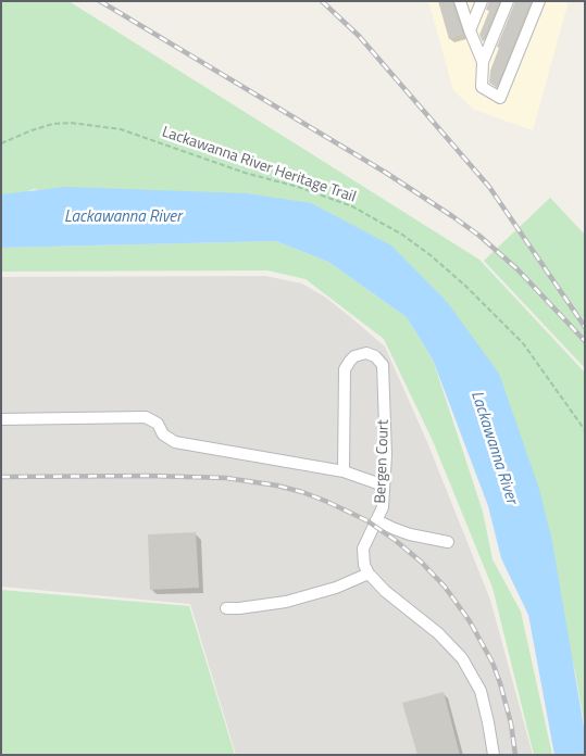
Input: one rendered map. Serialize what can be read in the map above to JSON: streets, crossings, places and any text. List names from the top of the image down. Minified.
{"streets":{"lane":["Bergen Court"],"path":["Lackawanna River Heritage Trail"]},"water":["Lackawanna River"]}
